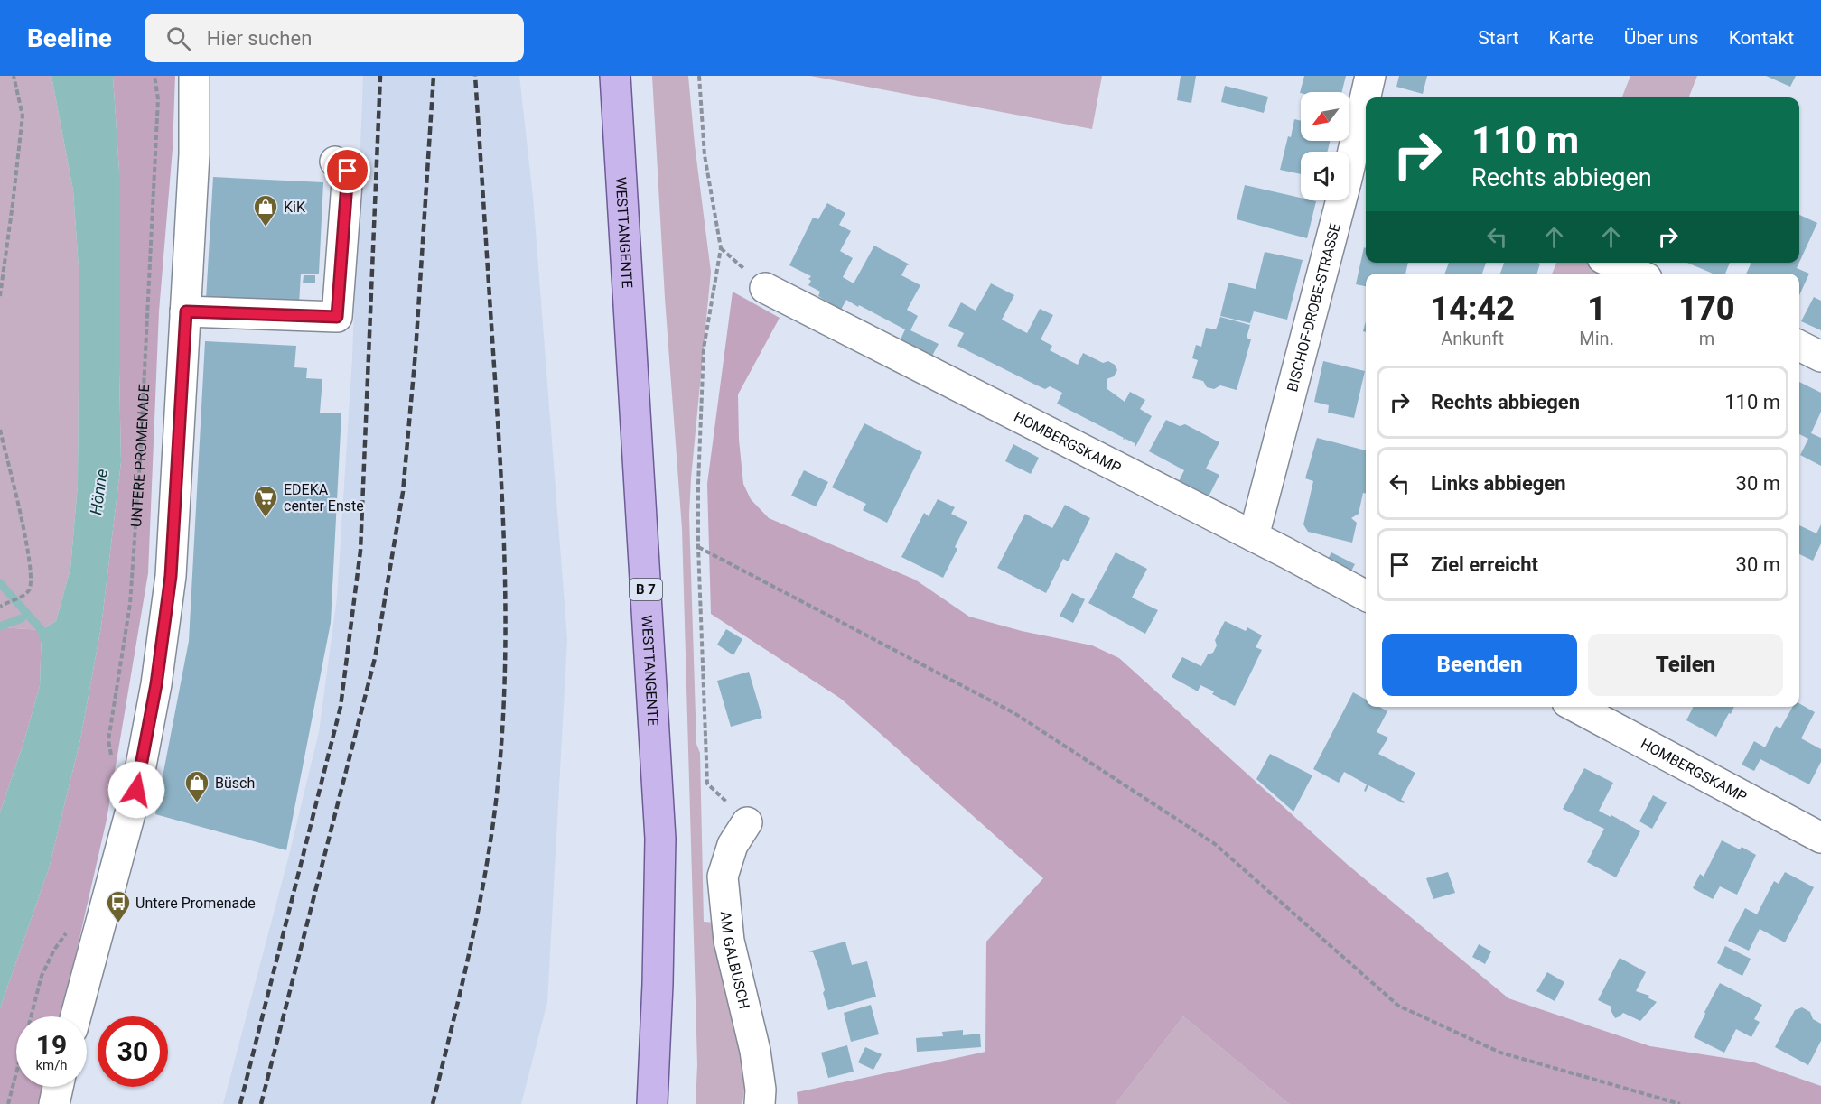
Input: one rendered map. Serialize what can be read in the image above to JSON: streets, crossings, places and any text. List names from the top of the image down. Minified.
{"streets":{"main road":["WESTTANGENTE","B 7"],"street":["BISCHOF-DROBE-STRASSE","HOMBERGSKAMP","AM GALBUSCH"],"path":["UNTERE PROMENADE"]},"crossings":[["BISCHOF-DROBE-STRASSE","HOMBERGSKAMP"]],"water":["Hönne"],"places":{"shop":["KiK","Büsch"],"supermarket":["EDEKA center Enste"],"bus stop":["Untere Promenade"]},"north":"bottom left","page":{"header":"Beeline","search":"Hier suchen","nav":["Start","Karte","Über uns","Kontakt"],"turn":["110 m","Rechts abbiegen"],"eta":["14:42","Ankunft","1","Min.","170","m"],"list":[{"name":"Rechts abbiegen","value":"110 m"},{"name":"Links abbiegen","value":"30 m"},{"name":"Ziel erreicht","value":"30 m"}],"buttons":["Beenden","Teilen"],"speed":"19 km/h","limit":"30"}}
